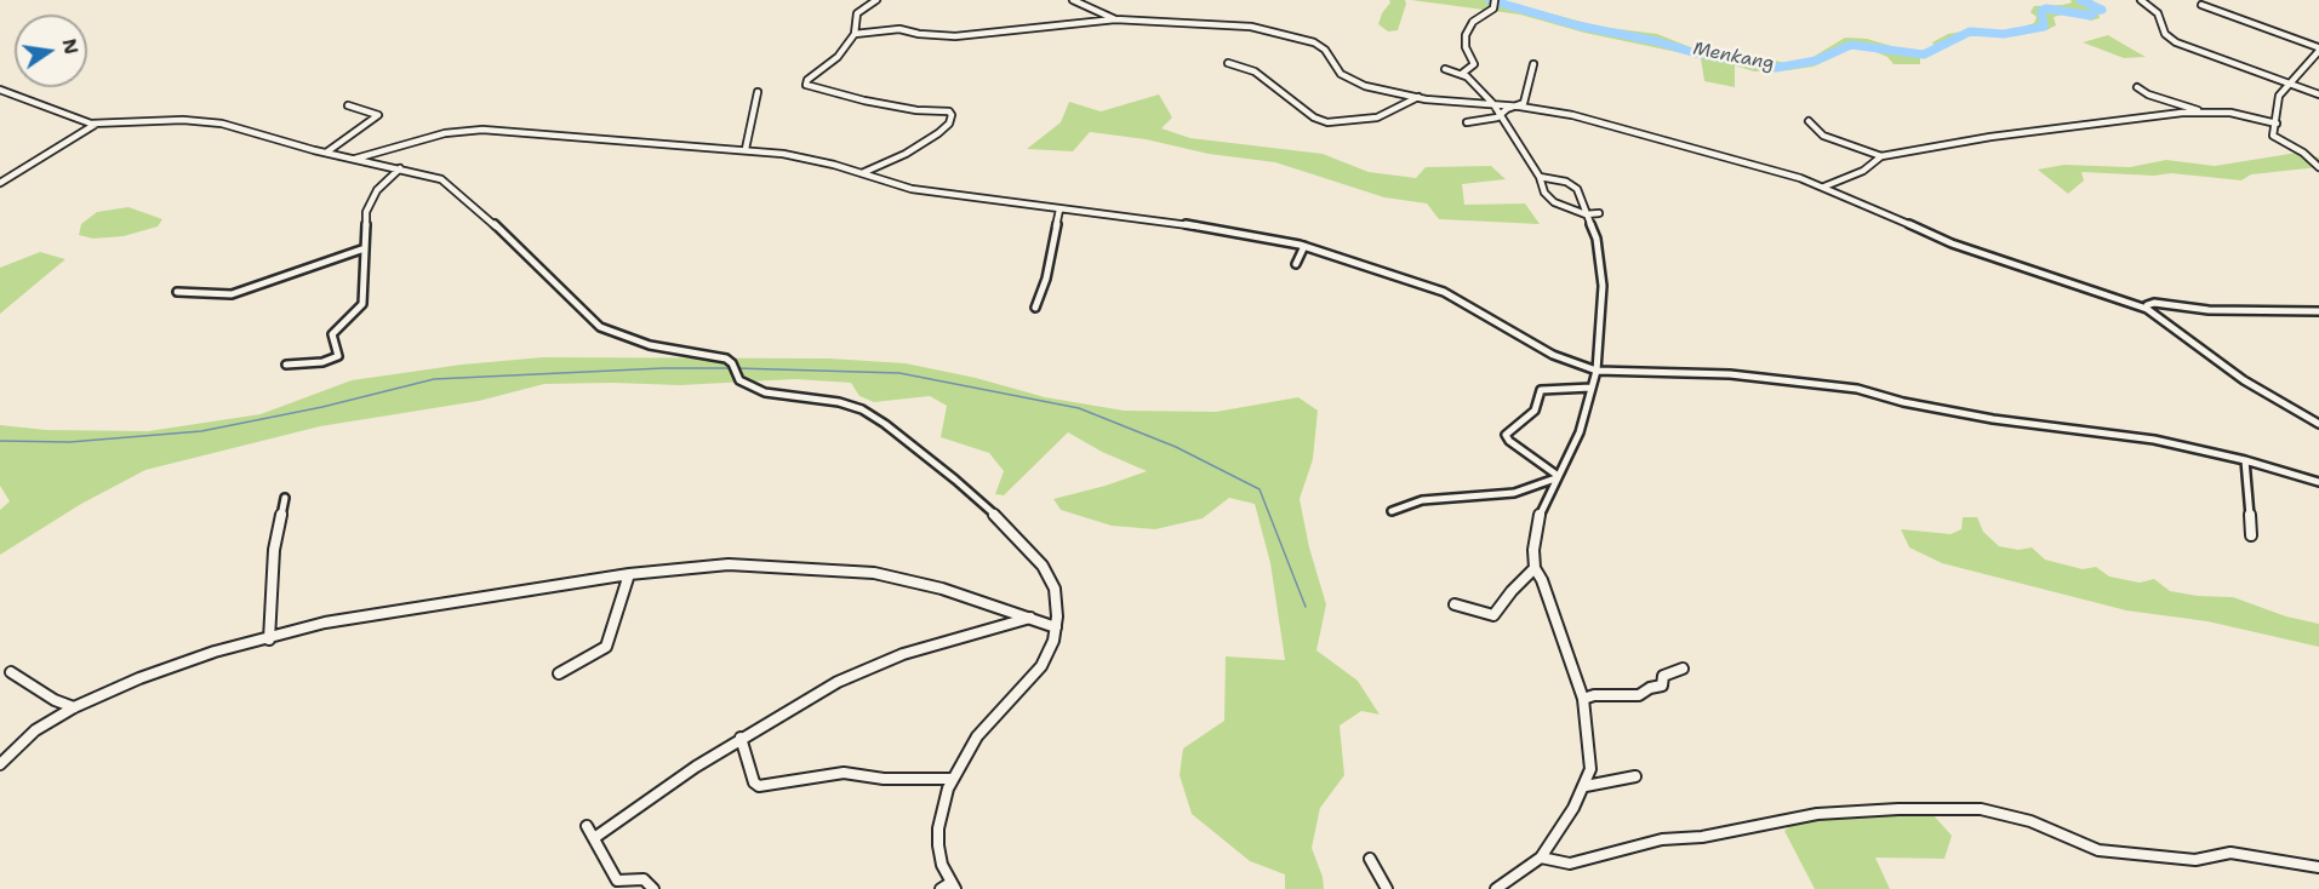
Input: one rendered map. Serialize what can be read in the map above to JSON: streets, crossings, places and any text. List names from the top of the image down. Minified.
{"water":["Menkang"],"north":"right"}
